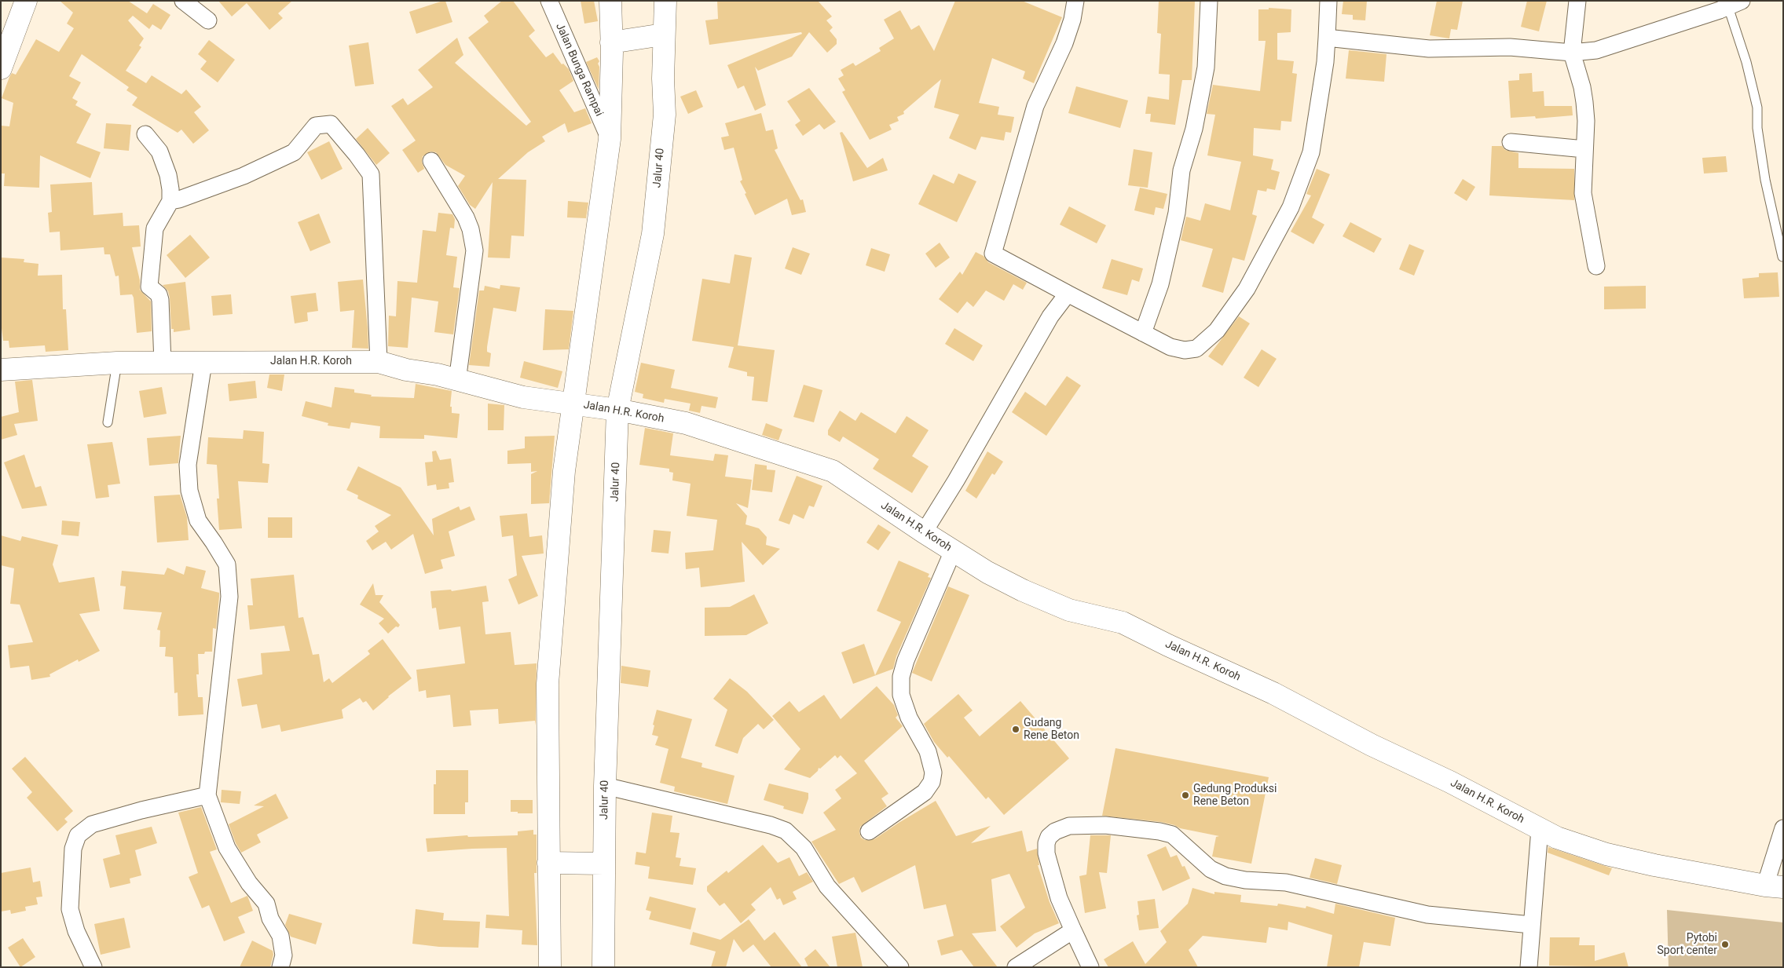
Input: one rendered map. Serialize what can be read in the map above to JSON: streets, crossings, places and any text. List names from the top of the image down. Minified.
{"streets":{"main road":["Jalur 40","Jalan H.R. Koroh"],"street":["Jalan Bunga Rampai"]},"crossings":[["Jalur 40","Jalan H.R. Koroh"]],"places":["Gudang Rene Beton","Gedung Produksi Rene Beton","Pytobi Sport center"]}
